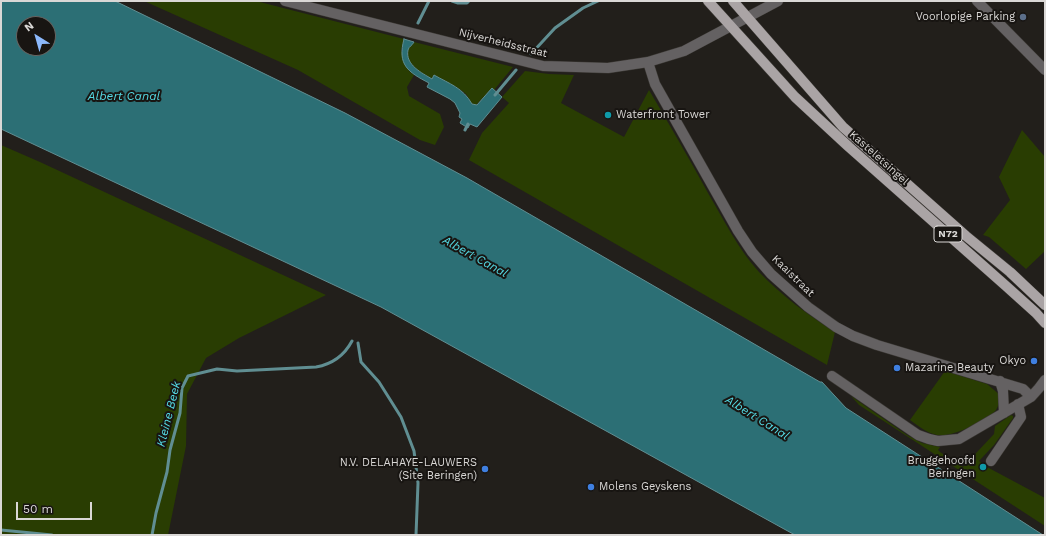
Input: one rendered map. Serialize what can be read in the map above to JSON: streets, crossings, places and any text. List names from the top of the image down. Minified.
{"streets":{"main road":["Kasteletsingel","N72"],"street":["Nijverheidsstraat","Kaaistraat"]},"crossings":[["Nijverheidsstraat","Kasteletsingel"],["Nijverheidsstraat","Kaaistraat"]],"water":["Albert Canal","Kleine Beek"],"places":["Voorlopige Parking","Waterfront Tower","Okyo","Mazarine Beauty","Bruggehoofd Beringen","N.V. DELAHAYE-LAUWERS (Site Beringen)","Molens Geyskens"],"scale_bar":"50 m","north":"top left"}
